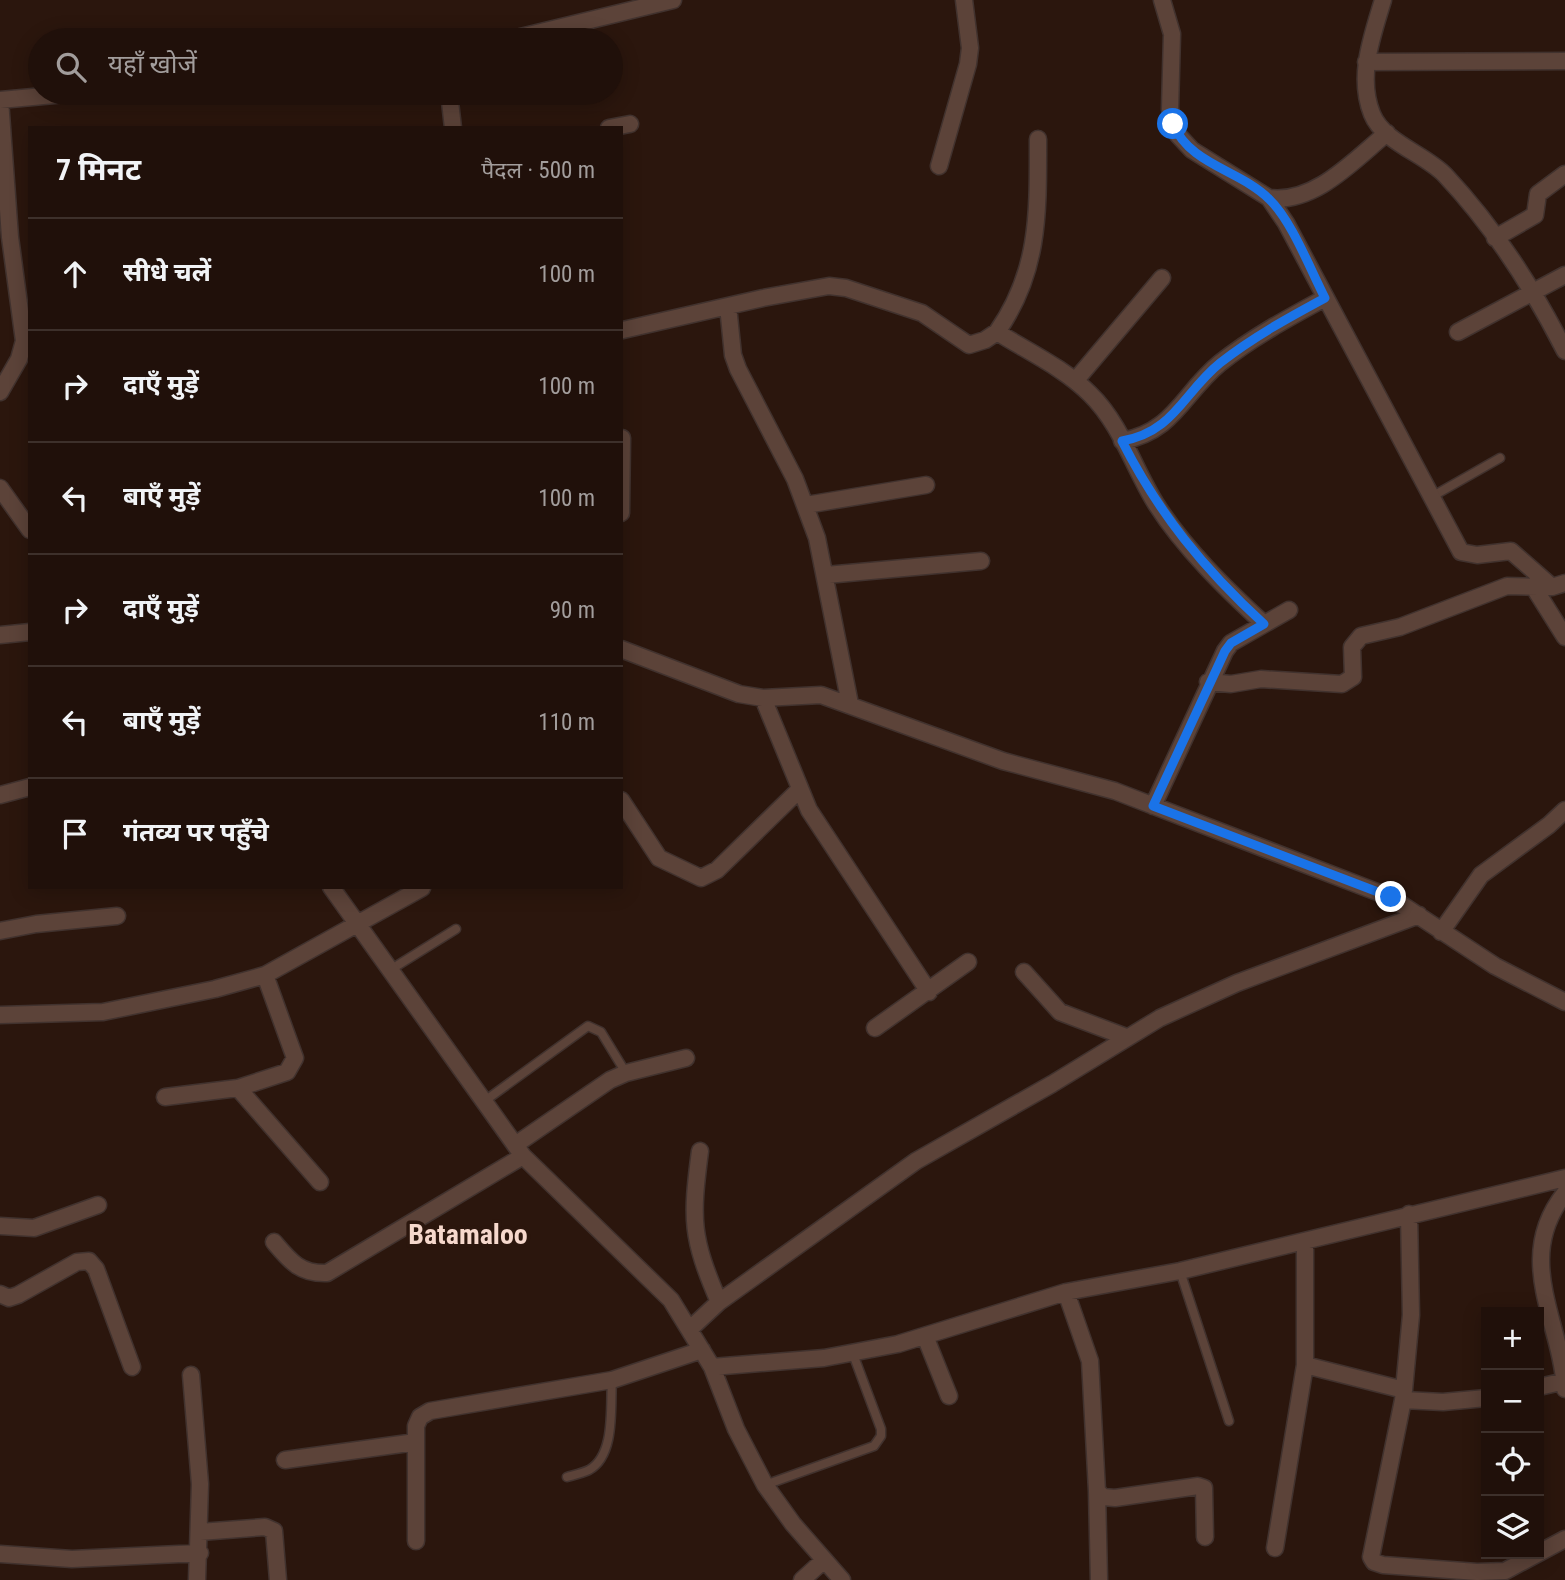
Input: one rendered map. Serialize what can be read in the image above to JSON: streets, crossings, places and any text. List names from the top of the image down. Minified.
{"districts":["Batamaloo"],"page":{"search":"यहाँ खोजें","heading":["7 मिनट","पैदल · 500 m"],"list":[["सीधे चलें","100 m"],["दाएँ मुड़ें","100 m"],["बाएँ मुड़ें","100 m"],["दाएँ मुड़ें","90 m"],["बाएँ मुड़ें","110 m"],"गंतव्य पर पहुँचे"],"map_buttons":["+","−"]}}
